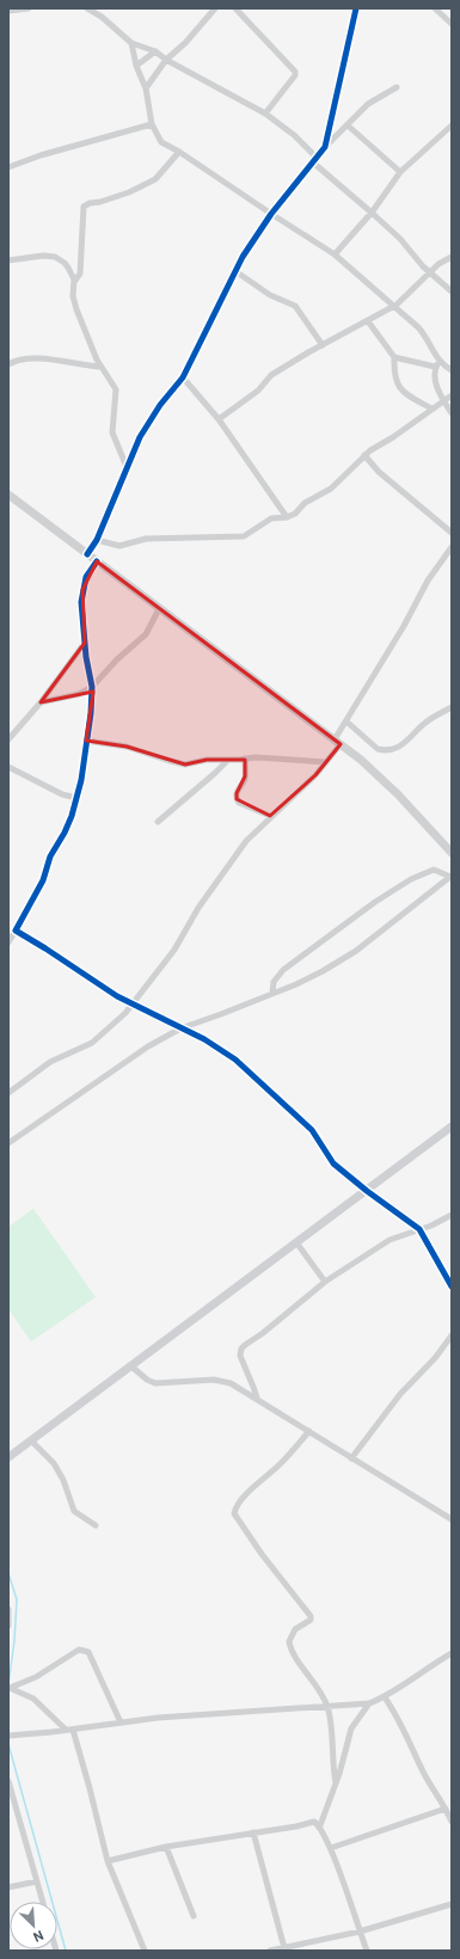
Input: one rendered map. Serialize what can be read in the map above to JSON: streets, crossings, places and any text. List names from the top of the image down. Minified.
{"north":"bottom right"}
